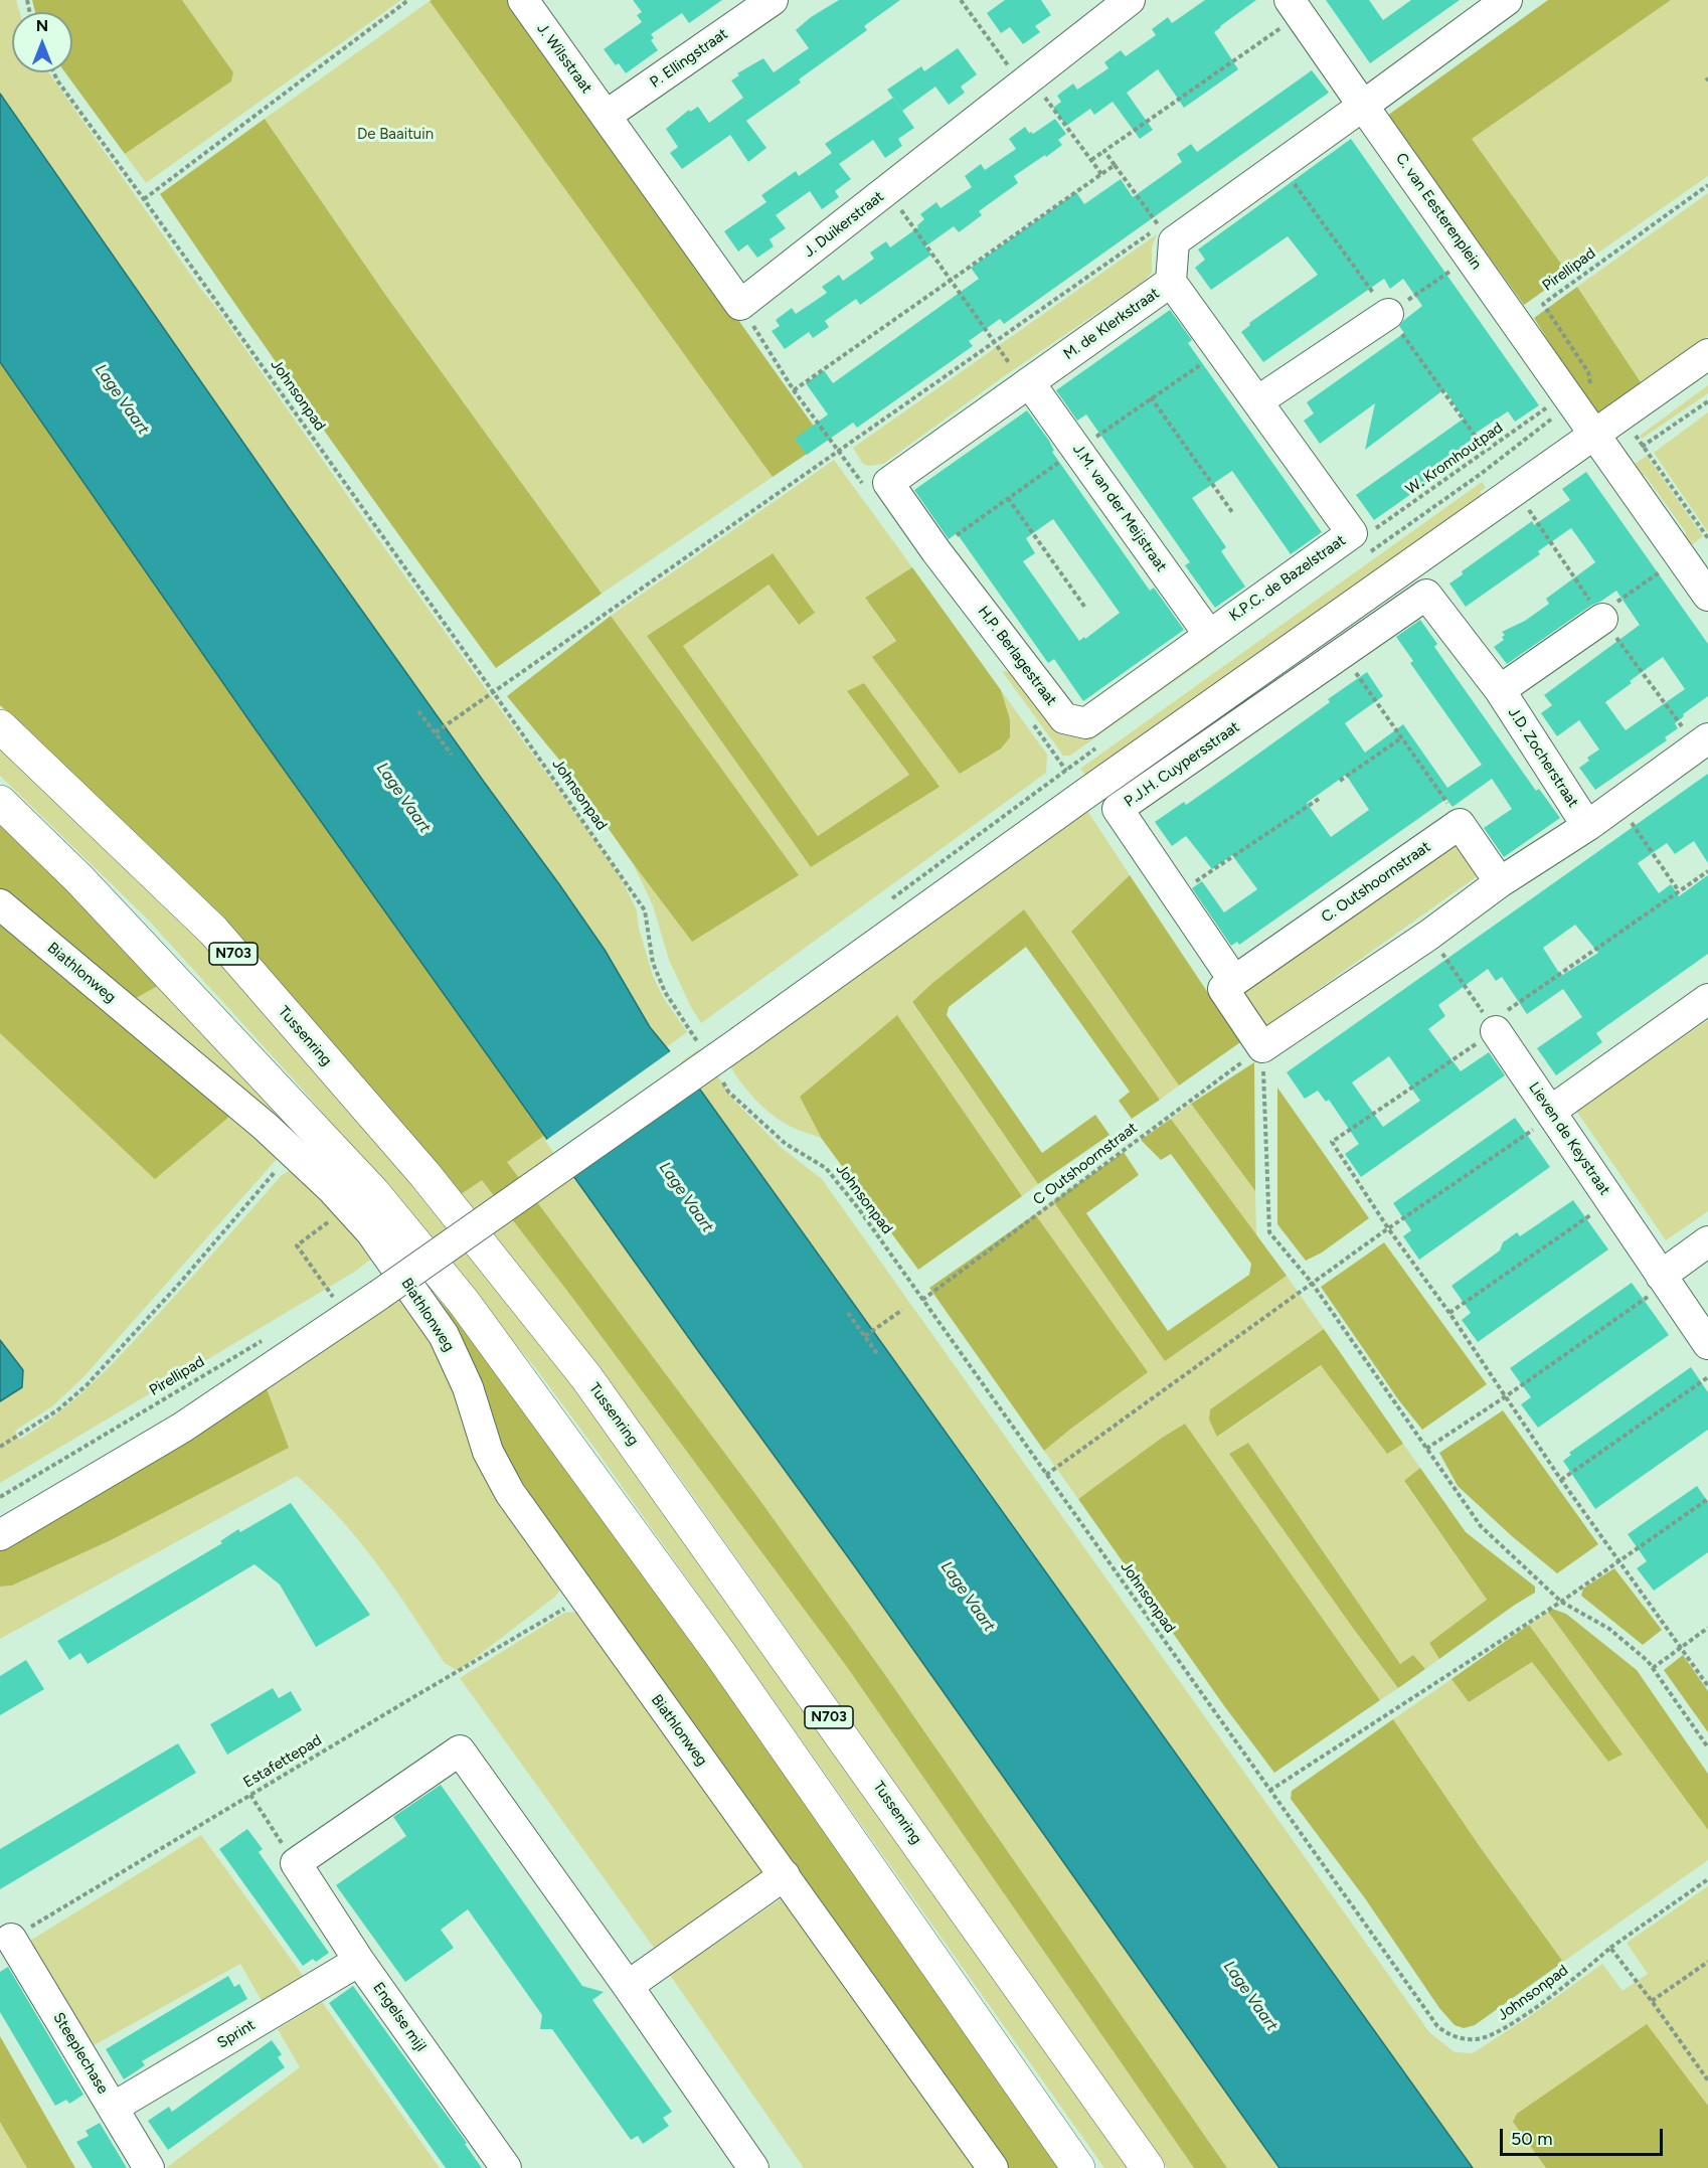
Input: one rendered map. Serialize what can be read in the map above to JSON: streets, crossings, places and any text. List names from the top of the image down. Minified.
{"streets":{"highway":["N703","Tussenring"],"street":["J. Wilsstraat","P. Ellingstraat","C. van Eesterenplein","J. Duikerstraat","M. de Klerkstraat","J.M. van der Meijstraat","K.P.C. de Bazelstraat","H.P. Berlagestraat","J.D. Zocherstraat","P.J.H. Cuypersstraat","C. Outshoornstraat","Biathlonweg","Lieven de Keystraat","Engelse mijl","Sprint","Steeplechase"],"path":["Pirellipad","Johnsonpad","W. Kromhoutpad","C Outshoornstraat","Estafettepad"]},"crossings":[["J. Wilsstraat","P. Ellingstraat"],["C. van Eesterenplein","Pirellipad"],["C. van Eesterenplein","M. de Klerkstraat"],["C. van Eesterenplein","W. Kromhoutpad"],["Pirellipad","W. Kromhoutpad"],["M. de Klerkstraat","J.M. van der Meijstraat"],["M. de Klerkstraat","K.P.C. de Bazelstraat"],["M. de Klerkstraat","H.P. Berlagestraat"],["Johnsonpad","C Outshoornstraat"],["W. Kromhoutpad","K.P.C. de Bazelstraat"],["J.M. van der Meijstraat","K.P.C. de Bazelstraat"],["J.M. van der Meijstraat","H.P. Berlagestraat"],["K.P.C. de Bazelstraat","H.P. Berlagestraat"],["J.D. Zocherstraat","P.J.H. Cuypersstraat"],["P.J.H. Cuypersstraat","C. Outshoornstraat"],["Estafettepad","Steeplechase"],["Engelse mijl","Sprint"],["Sprint","Steeplechase"]],"water":["Lage Vaart"],"parks":["De Baaituin"],"scale_bar":"50 m","north":"top"}
